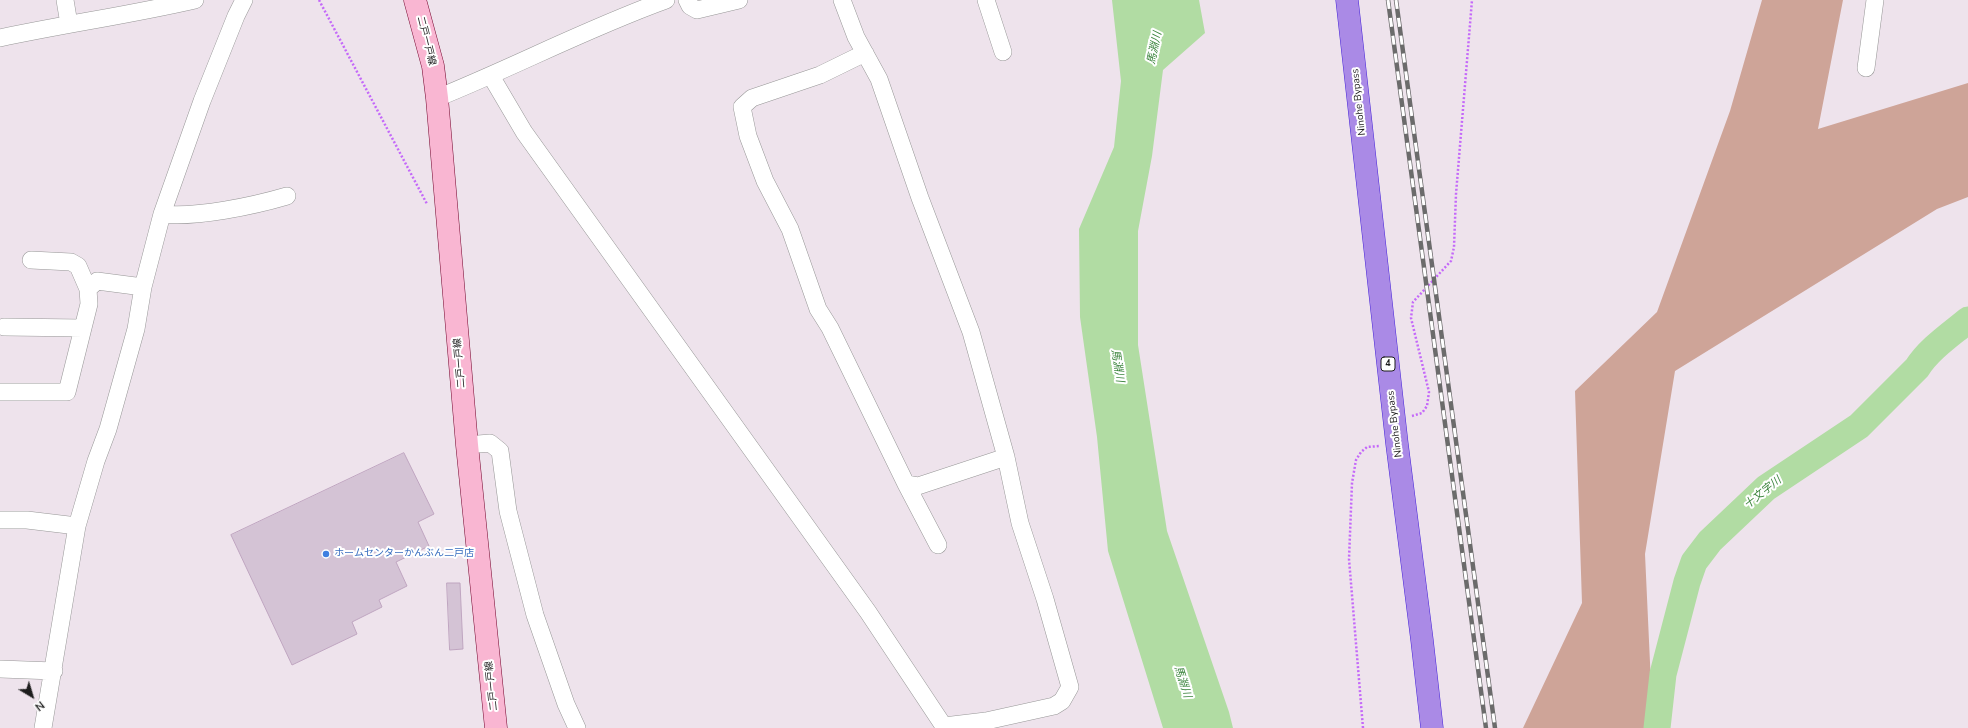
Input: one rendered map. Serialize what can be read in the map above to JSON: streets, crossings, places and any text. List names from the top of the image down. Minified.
{"streets":{"highway":["Ninohe Bypass","4"],"main road":["二戸一戸線"]},"water":["馬淵川","十文字川"],"places":["ホームセンターかんぶん二戸店"],"north":"bottom right"}
